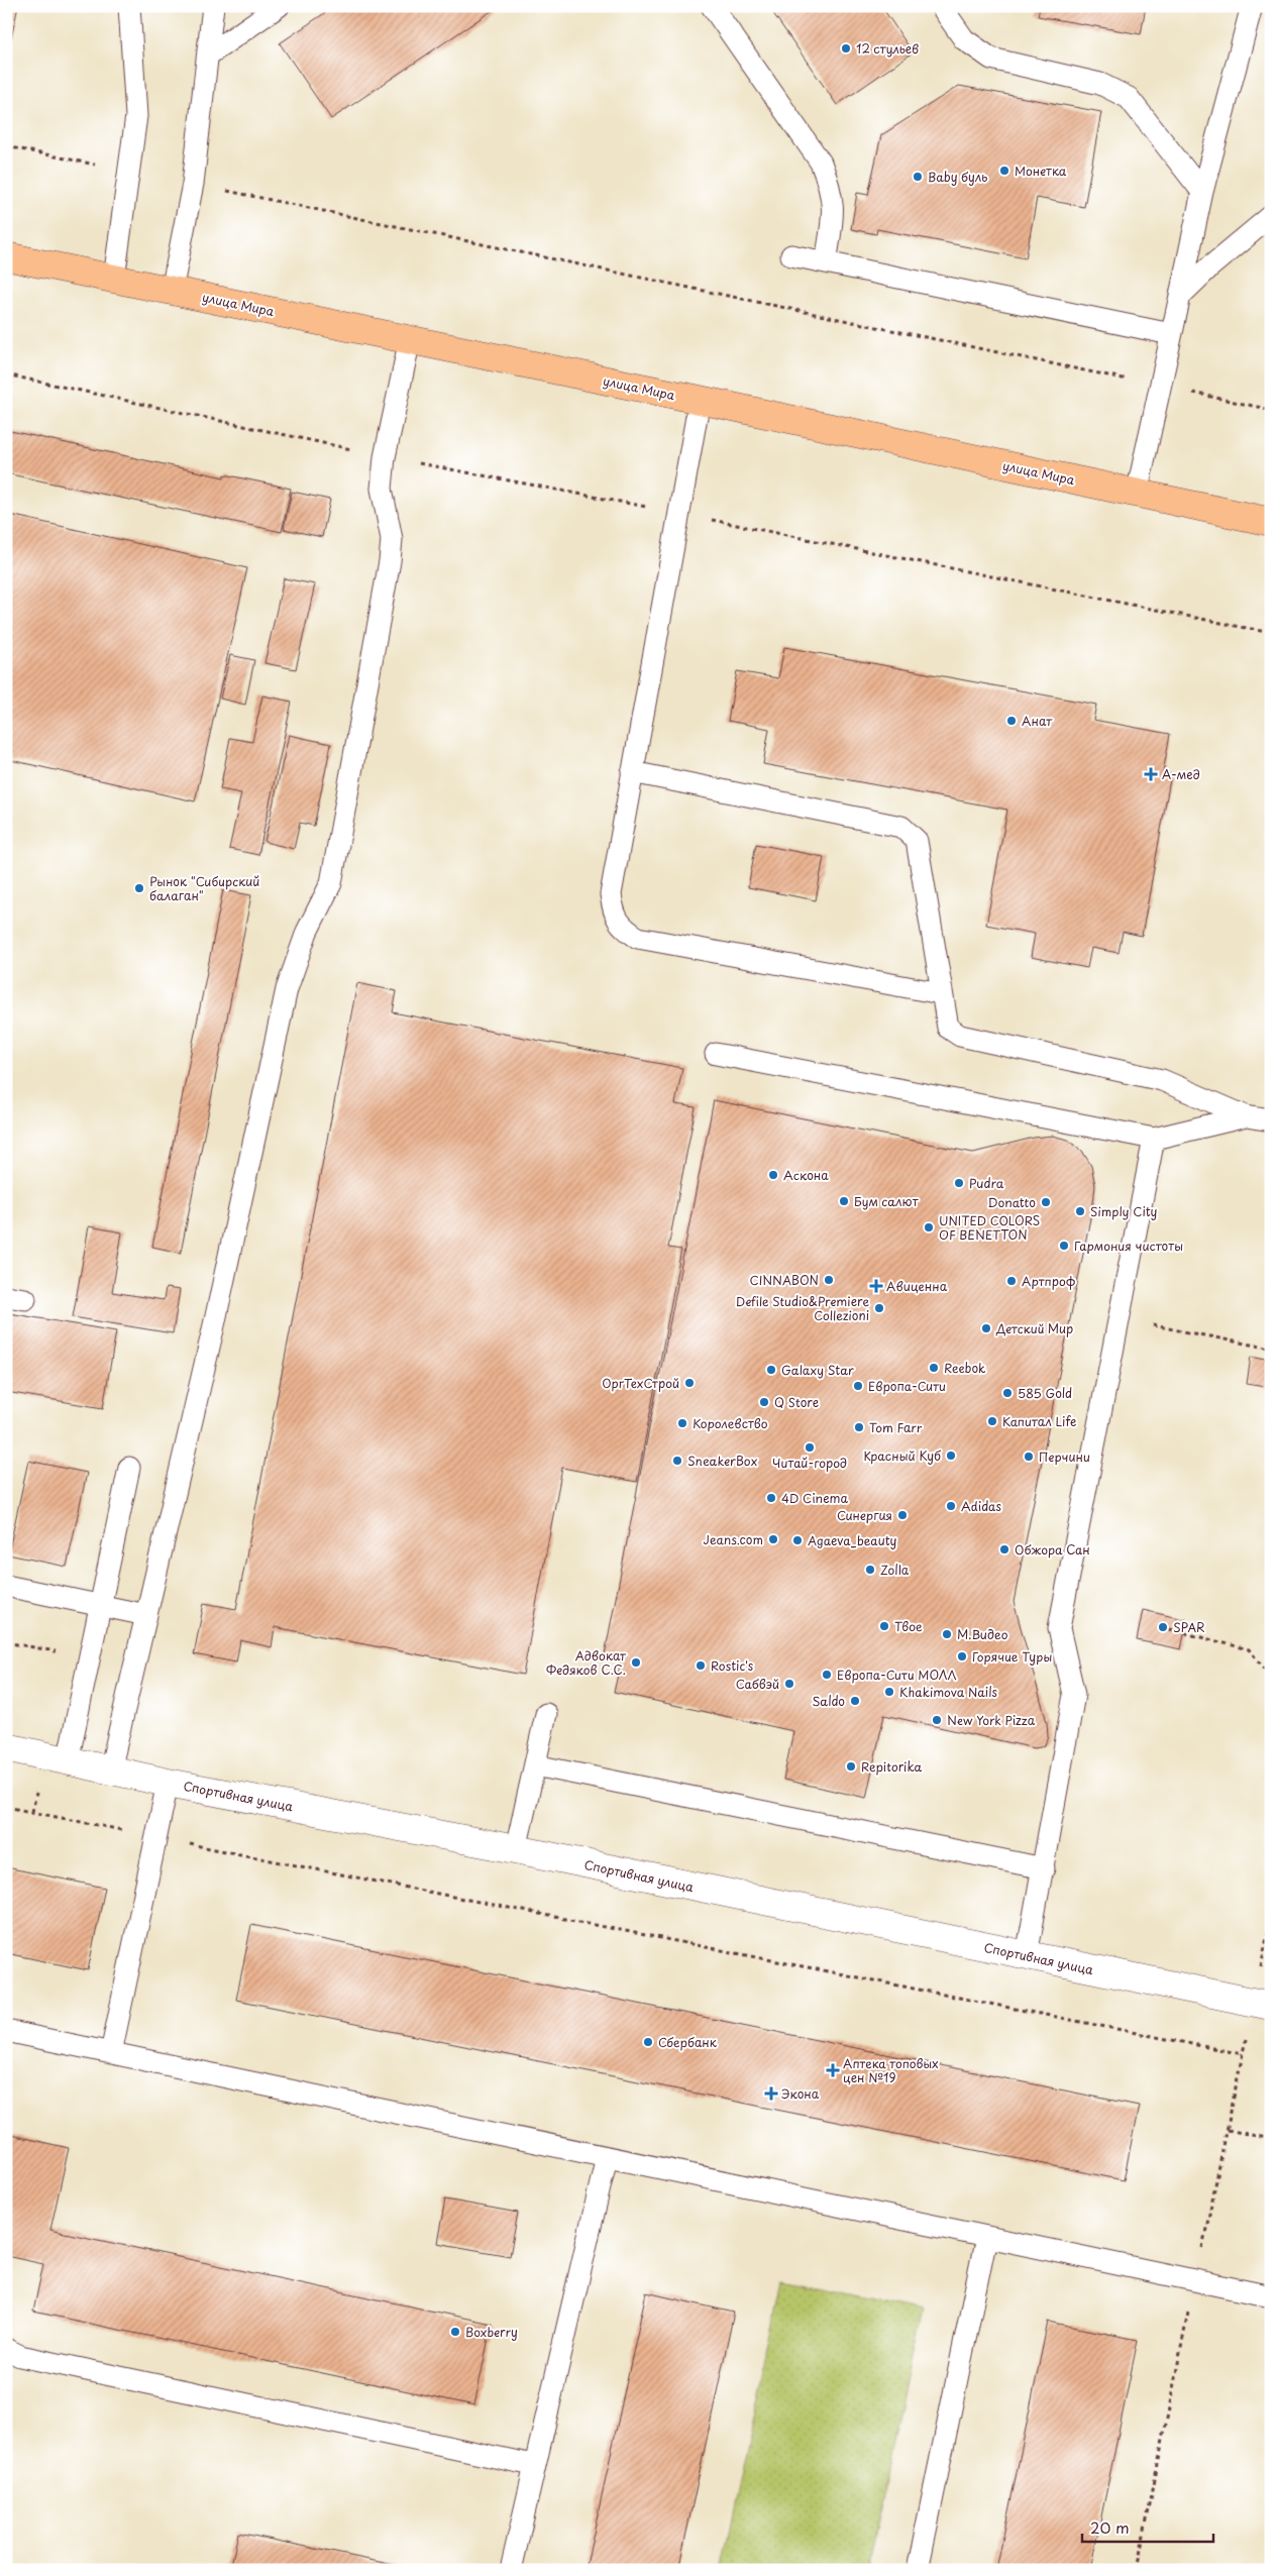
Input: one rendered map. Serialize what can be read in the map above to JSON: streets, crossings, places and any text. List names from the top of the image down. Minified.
{"streets":{"main road":["улица Мира"],"street":["Спортивная улица"]},"places":{"other":["12 стульев","Монетка","Baby буль","Анат","Рынок \"Сибирский балаган\"","Аскона","Pudra","Бум салют","Donatto","Simply City","UNITED COLORS OF BENETTON","Гармония чистоты","CINNABON","Артпроф","Defile Studio&Premiere Collezioni","Детский Мир","Reebok","Galaxy Star","ОргТехСтрой","Европа-Сити","585 Gold","Q Store","Капитал Life","Королевство","Tom Farr","Читай-город","Красный Куб","Перчини","SneakerBox","4D Cinema","Adidas","Синергия","Jeans.com","Agaeva_beauty","Обжора Сан","Zolla","Твое","SPAR","М.Видео","Горячие Туры","Адвокат Федяков С.С.","Rostic's","Европа-Сити МОЛЛ","Сабвэй","Khakimova Nails","Saldo","New York Pizza","Repitorika","Сбербанк","Boxberry"],"health":["А-мед","Авиценна","Аптека топовых цен №19","Экона"]},"scale_bar":"20 m"}
